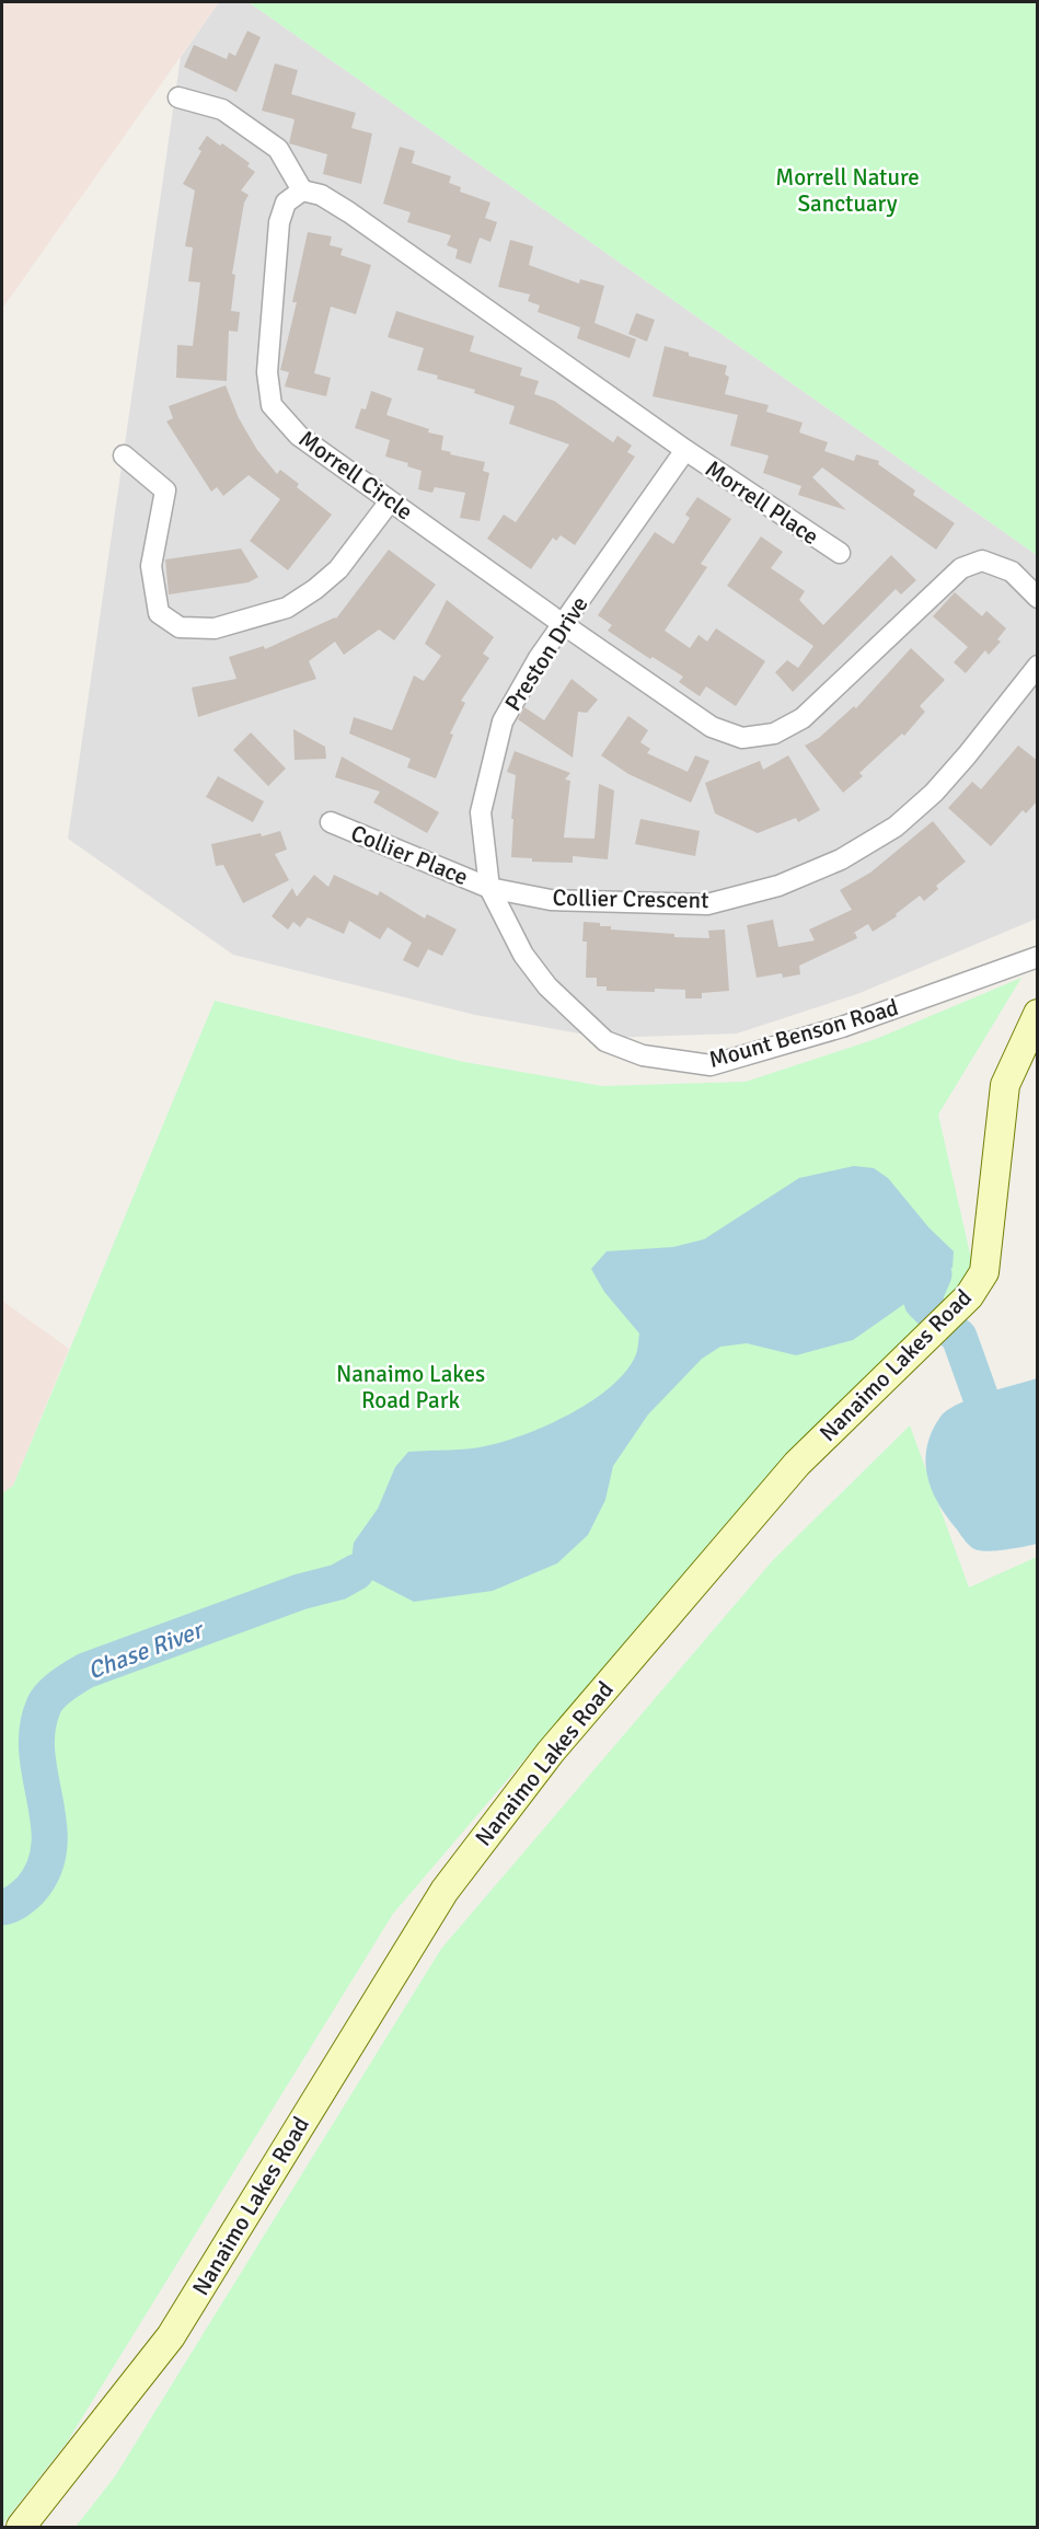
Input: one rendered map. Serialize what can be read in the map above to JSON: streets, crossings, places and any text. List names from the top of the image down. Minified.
{"streets":{"street":["Morrell Circle","Morrell Place","Preston Drive","Collier Place","Collier Crescent","Mount Benson Road","Nanaimo Lakes Road"]},"crossings":[["Morrell Circle","Preston Drive"],["Morrell Place","Preston Drive"],["Preston Drive","Collier Place"],["Preston Drive","Collier Crescent"],["Preston Drive","Mount Benson Road"],["Collier Place","Collier Crescent"]],"water":["Chase River"],"parks":["Morrell Nature Sanctuary","Nanaimo Lakes Road Park"]}
